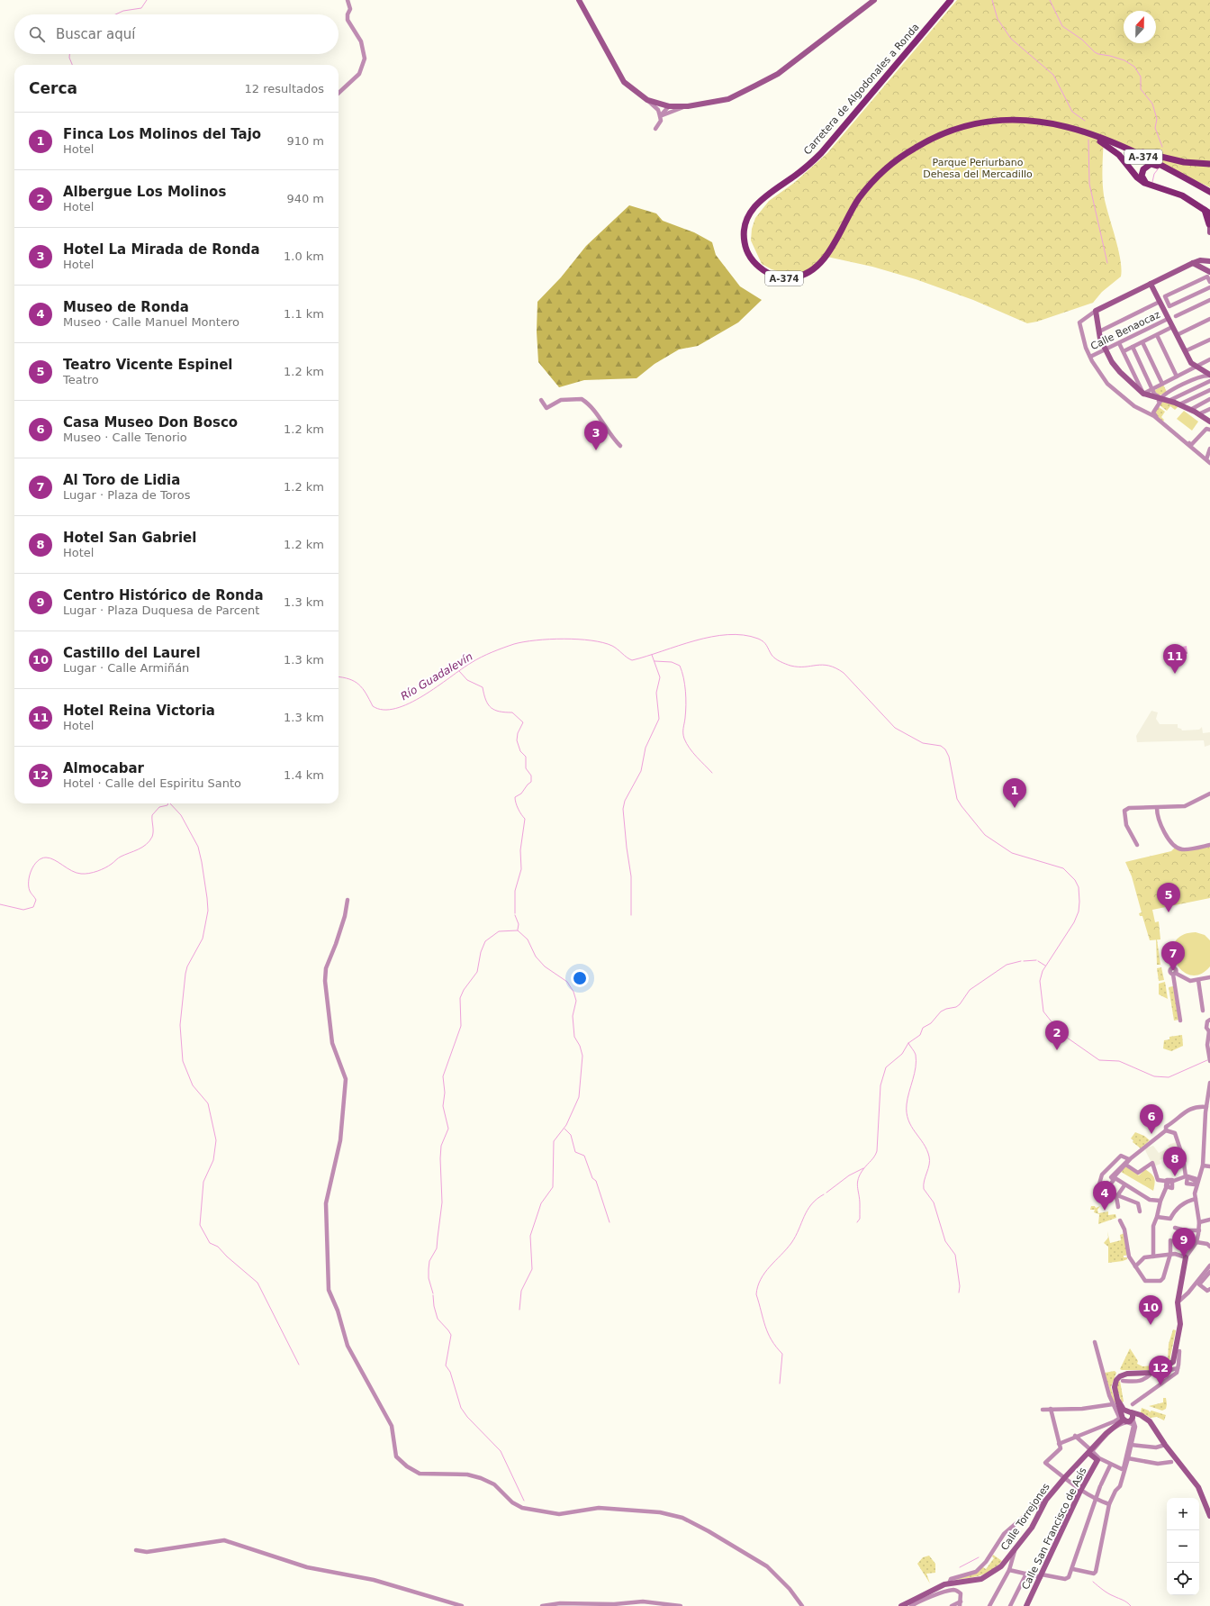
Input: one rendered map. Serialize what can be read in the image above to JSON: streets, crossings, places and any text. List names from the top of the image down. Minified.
{"streets":{"main road":["Carretera de Algodonales a Ronda","A-374"],"street":["Calle Benaocaz","Calle Torrejones","Calle San Francisco de Asís"]},"water":["Río Guadalevín"],"parks":["Parque Periurbano Dehesa del Mercadillo"],"north":"top","page":{"search":"Buscar aquí","heading":["Cerca","12 resultados"],"list":[{"mark":"1","name":"Finca Los Molinos del Tajo","note":"Hotel","value":"910 m"},{"mark":"2","name":"Albergue Los Molinos","note":"Hotel","value":"940 m"},{"mark":"3","name":"Hotel La Mirada de Ronda","note":"Hotel","value":"1.0 km"},{"mark":"4","name":"Museo de Ronda","note":"Museo · Calle Manuel Montero","value":"1.1 km"},{"mark":"5","name":"Teatro Vicente Espinel","note":"Teatro","value":"1.2 km"},{"mark":"6","name":"Casa Museo Don Bosco","note":"Museo · Calle Tenorio","value":"1.2 km"},{"mark":"7","name":"Al Toro de Lidia","note":"Lugar · Plaza de Toros","value":"1.2 km"},{"mark":"8","name":"Hotel San Gabriel","note":"Hotel","value":"1.2 km"},{"mark":"9","name":"Centro Histórico de Ronda","note":"Lugar · Plaza Duquesa de Parcent","value":"1.3 km"},{"mark":"10","name":"Castillo del Laurel","note":"Lugar · Calle Armiñán","value":"1.3 km"},{"mark":"11","name":"Hotel Reina Victoria","note":"Hotel","value":"1.3 km"},{"mark":"12","name":"Almocabar","note":"Hotel · Calle del Espiritu Santo","value":"1.4 km"}],"pins":["3","11","1","5","7","2","6","8","4","9","10","12"],"map_buttons":["+","−"]}}
